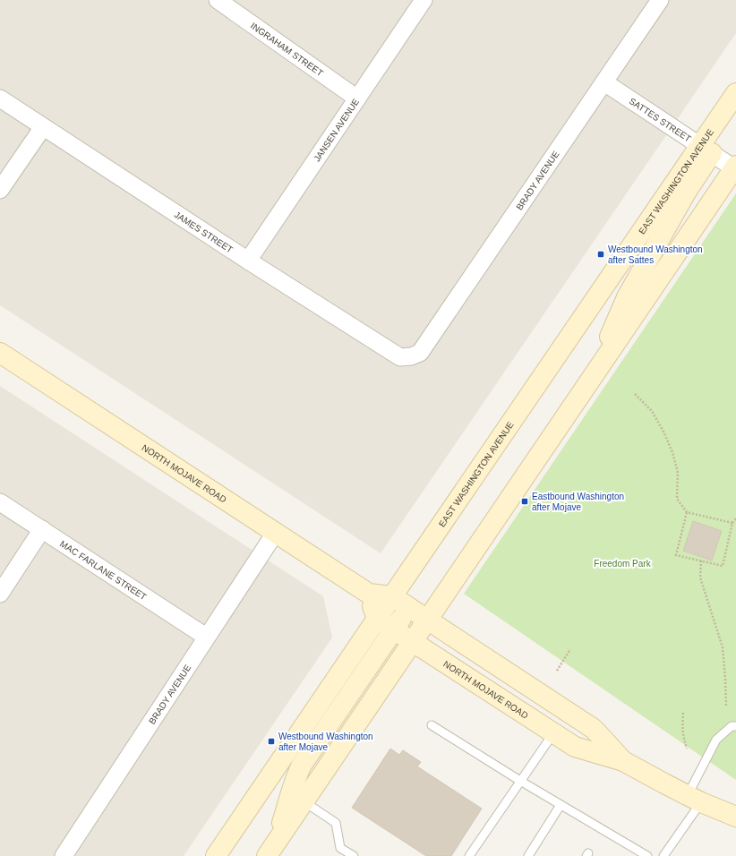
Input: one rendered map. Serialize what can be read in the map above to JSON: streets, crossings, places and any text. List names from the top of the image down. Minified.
{"streets":{"main road":["EAST WASHINGTON AVENUE","NORTH MOJAVE ROAD"],"street":["INGRAHAM STREET","SATTES STREET","JANSEN AVENUE","BRADY AVENUE","JAMES STREET","MAC FARLANE STREET"]},"crossings":[["INGRAHAM STREET","JANSEN AVENUE"],["SATTES STREET","BRADY AVENUE"],["SATTES STREET","EAST WASHINGTON AVENUE"],["JANSEN AVENUE","JAMES STREET"],["BRADY AVENUE","JAMES STREET"],["BRADY AVENUE","NORTH MOJAVE ROAD"],["BRADY AVENUE","MAC FARLANE STREET"],["EAST WASHINGTON AVENUE","NORTH MOJAVE ROAD"]],"parks":["Freedom Park"],"places":{"transit":["Westbound Washington after Sattes","Eastbound Washington after Mojave","Westbound Washington after Mojave"]}}
